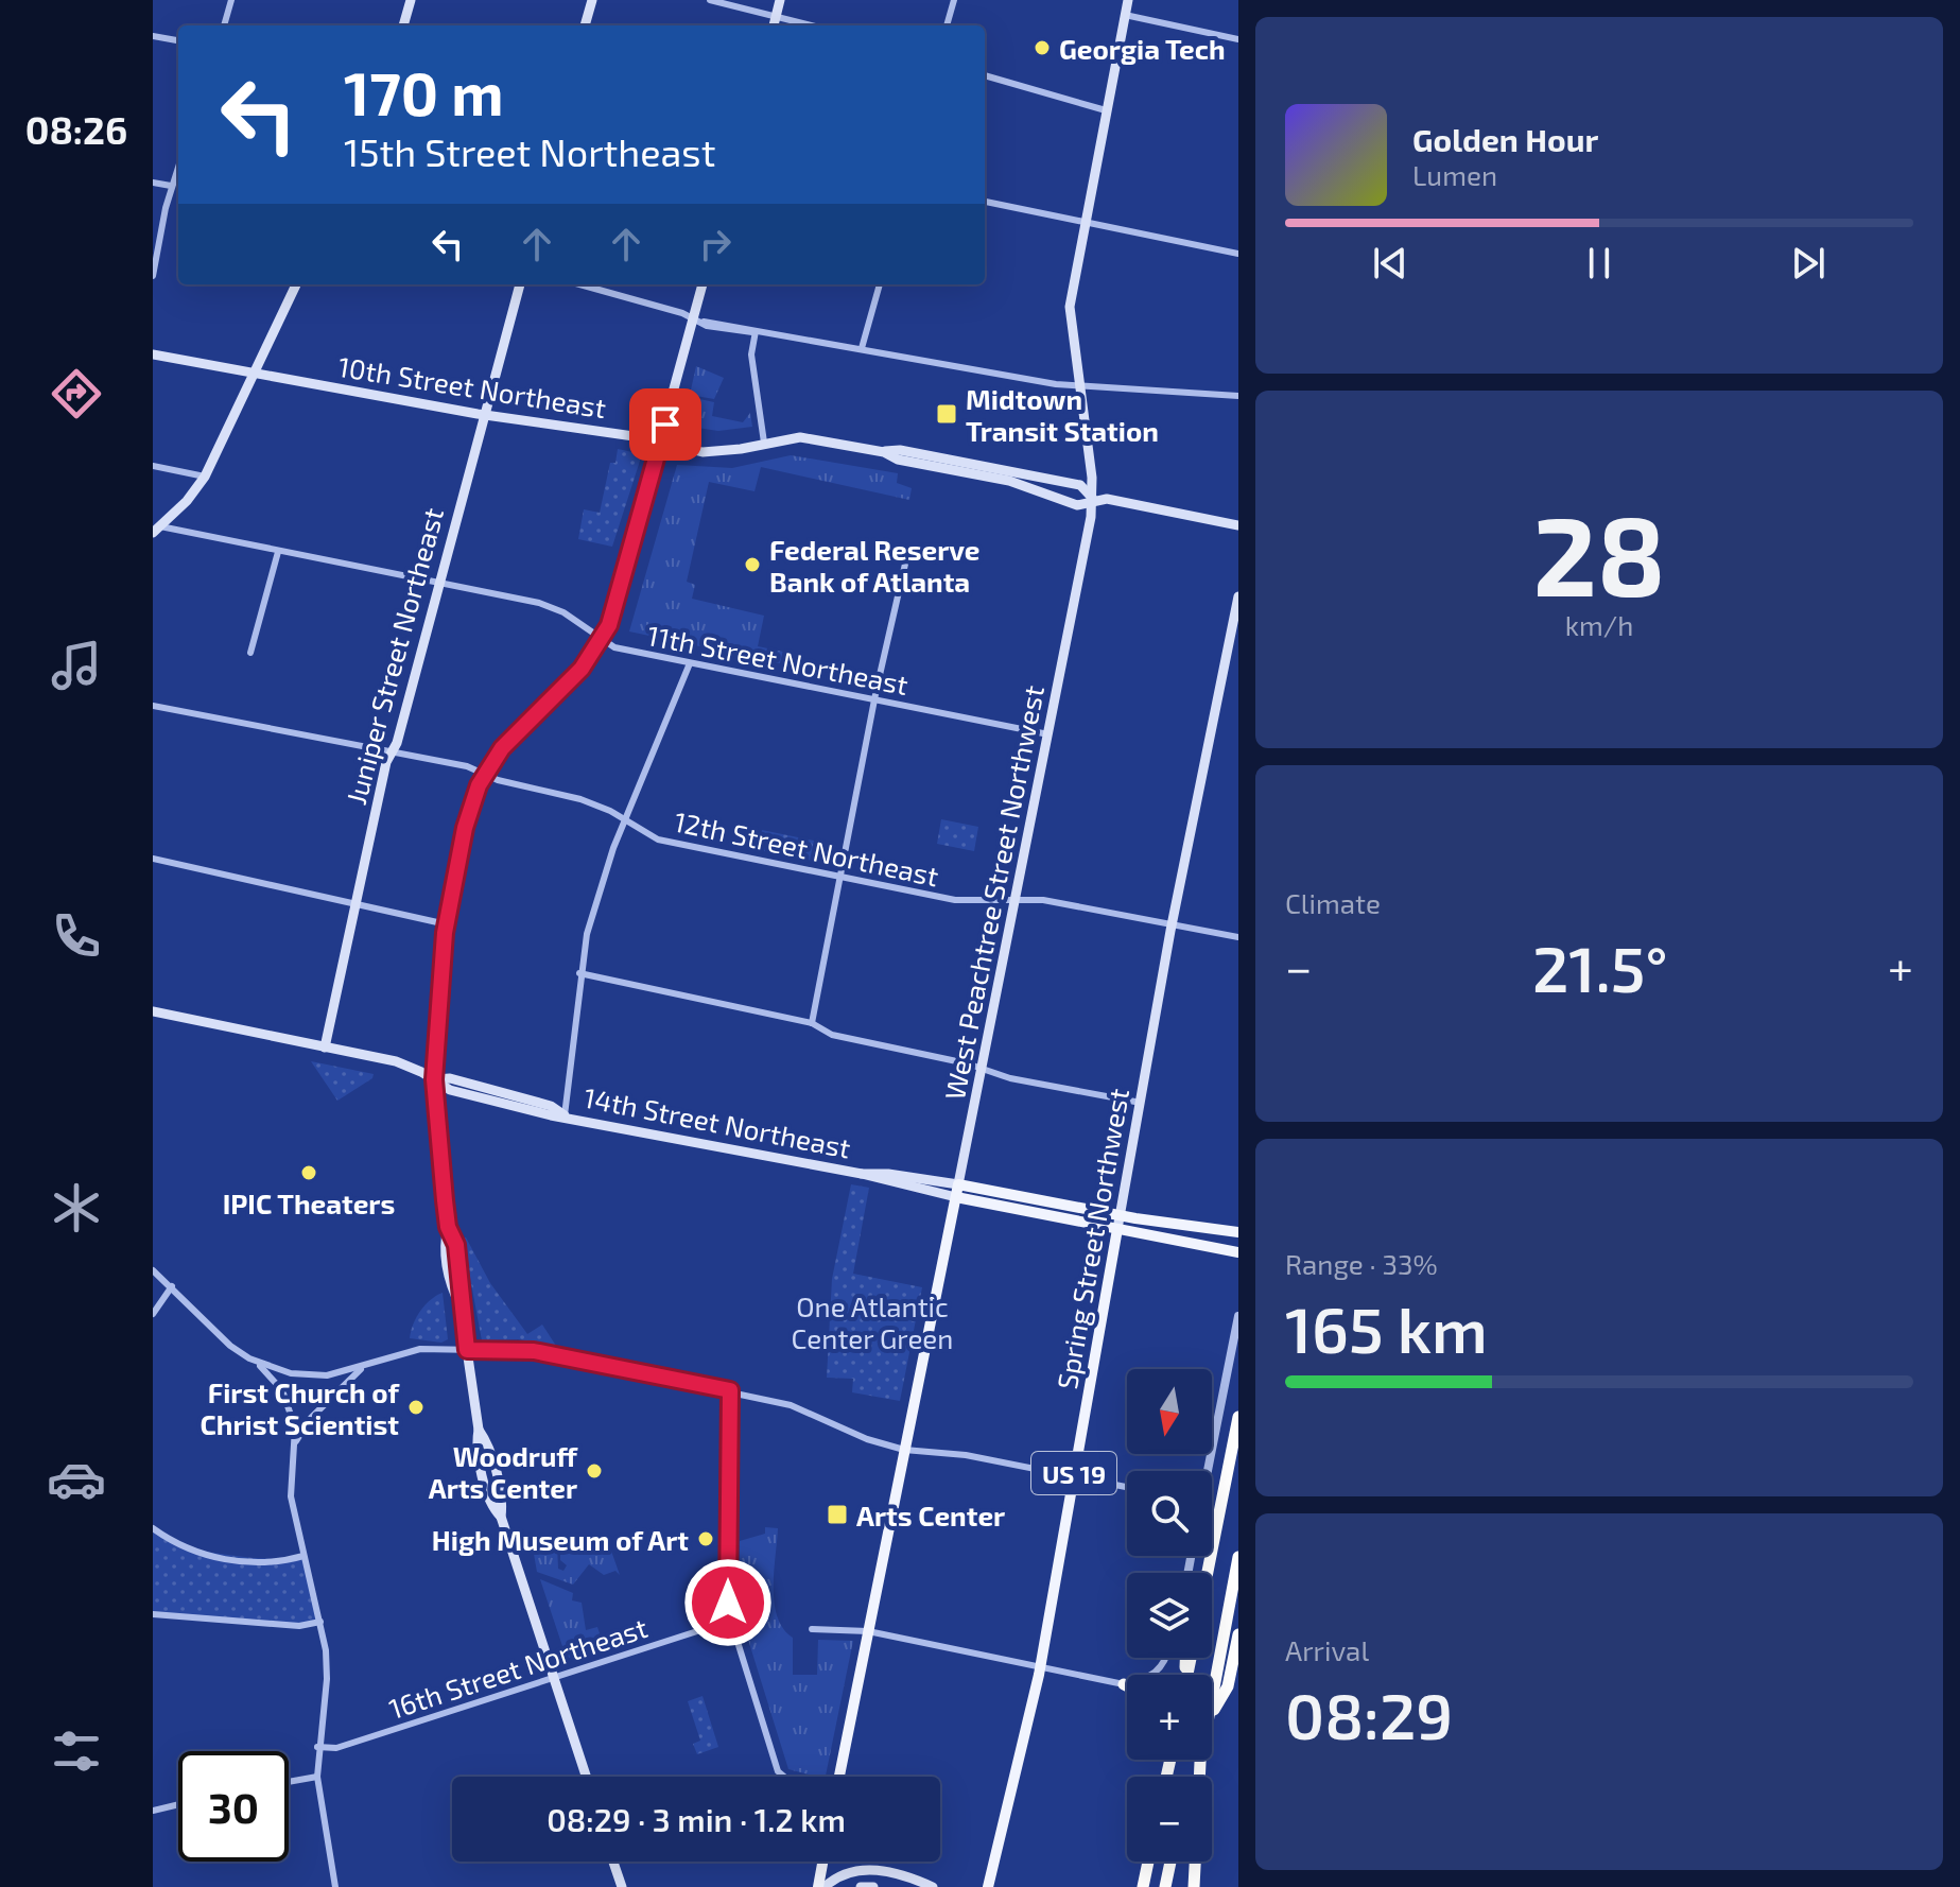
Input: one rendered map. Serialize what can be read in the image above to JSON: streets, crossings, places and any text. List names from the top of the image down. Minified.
{"streets":{"main road":["10th Street Northeast","Juniper Street Northeast","West Peachtree Street Northwest","14th Street Northeast","Spring Street Northwest","US 19"],"street":["11th Street Northeast","12th Street Northeast","16th Street Northeast"]},"crossings":[["10th Street Northeast","Juniper Street Northeast"],["10th Street Northeast","West Peachtree Street Northwest"],["Juniper Street Northeast","11th Street Northeast"],["Juniper Street Northeast","12th Street Northeast"],["Juniper Street Northeast","14th Street Northeast"],["11th Street Northeast","West Peachtree Street Northwest"],["12th Street Northeast","West Peachtree Street Northwest"],["12th Street Northeast","Spring Street Northwest"],["West Peachtree Street Northwest","14th Street Northeast"]],"parks":["One Atlantic Center Green"],"places":{"other":["Georgia Tech","Federal Reserve Bank of Atlanta","IPIC Theaters","First Church of Christ Scientist","Woodruff Arts Center","High Museum of Art"],"transit":["Midtown Transit Station","Arts Center"]},"north":"bottom","page":{"tabs":"08:26","turn":["170 m","15th Street Northeast"],"song":["Golden Hour","Lumen"],"tile":[["28","km/h"],"Climate",["Range · 33%","165 km"],["Arrival","08:29"]],"heat":["−","21.5°","+"],"map_buttons":["+","−"],"limit":"30","trip":"08:29 · 3 min · 1.2 km"}}
